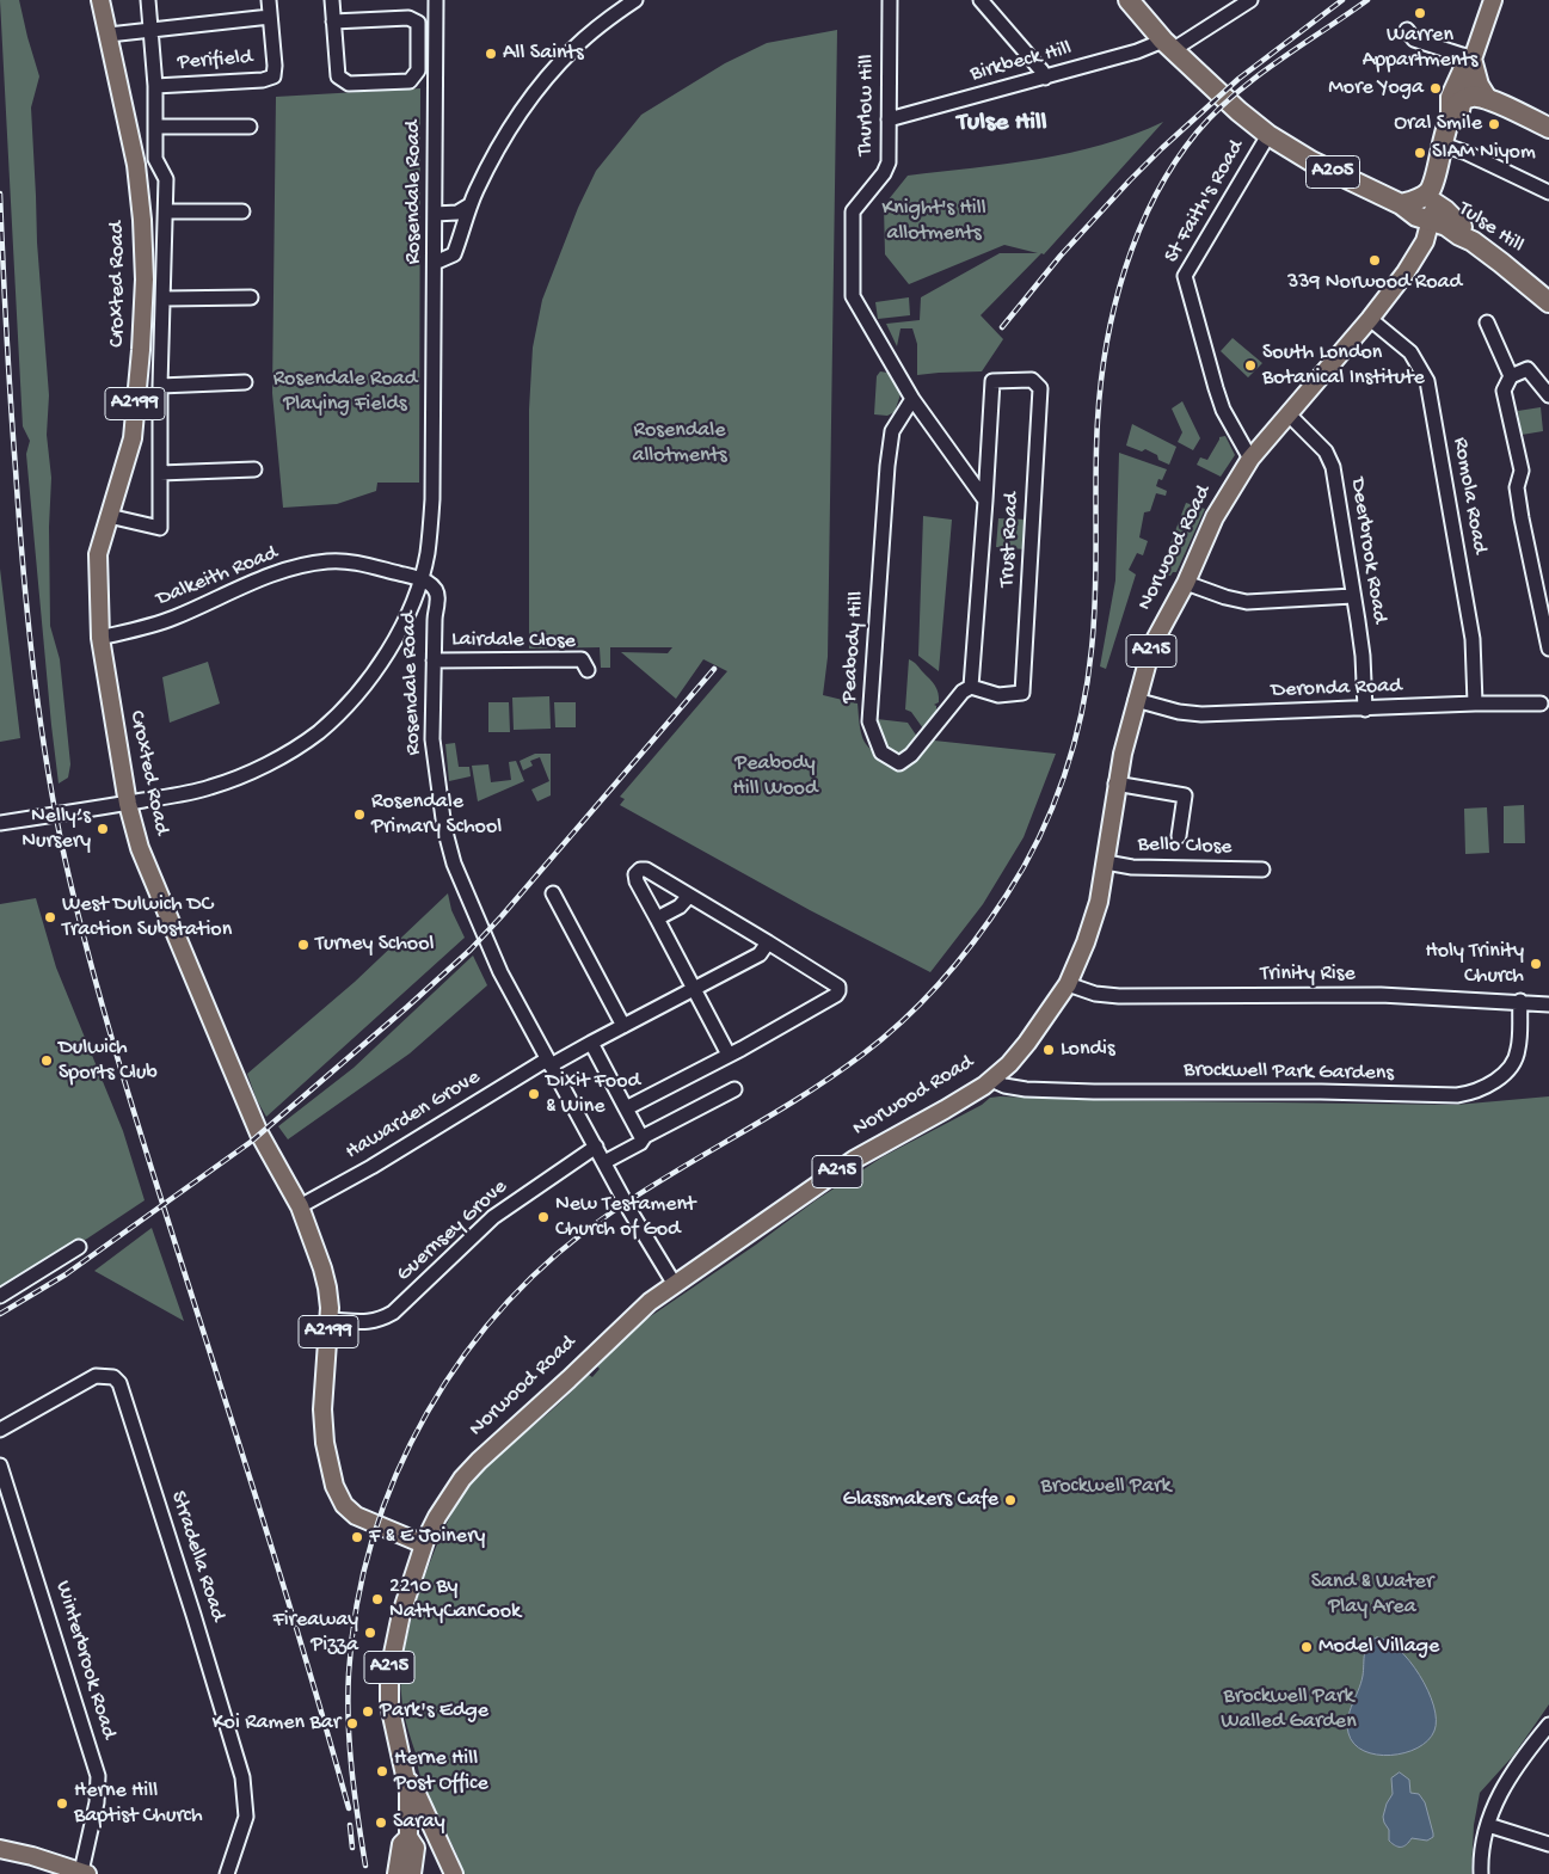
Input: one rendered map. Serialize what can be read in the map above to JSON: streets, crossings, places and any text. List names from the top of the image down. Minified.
{"streets":{"highway":["A205","Tulse Hill","Norwood Road"],"main road":["Croxted Road","A2199","A215"],"street":["Perifield","Birkbeck Hill","Thurlow Hill","Rosendale Road","St Faith's Road","Romola Road","Trust Road","Deerbrook Road","Dalkeith Road","Lairdale Close","Peabody Hill","Deronda Road","Bello Close","Trinity Rise","Brockwell Park Gardens","Hawarden Grove","Guernsey Grove","Stradella Road","Winterbrook Road"]},"crossings":[["Birkbeck Hill","Thurlow Hill"],["Birkbeck Hill","A205"],["Thurlow Hill","Peabody Hill"],["A205","St Faith's Road"],["A205","Tulse Hill"],["A205","Norwood Road"],["Rosendale Road","Norwood Road"],["Rosendale Road","Dalkeith Road"],["Rosendale Road","Lairdale Close"],["Rosendale Road","Hawarden Grove"],["Rosendale Road","Guernsey Grove"],["St Faith's Road","Norwood Road"],["Croxted Road","Norwood Road"],["Croxted Road","Dalkeith Road"],["Croxted Road","Hawarden Grove"],["Croxted Road","Guernsey Grove"],["Romola Road","Norwood Road"],["Romola Road","Deronda Road"],["Trust Road","Peabody Hill"],["Norwood Road","Deerbrook Road"],["Norwood Road","Deronda Road"],["Norwood Road","Bello Close"],["Norwood Road","Trinity Rise"],["Norwood Road","Brockwell Park Gardens"],["Deerbrook Road","Deronda Road"],["Trinity Rise","Brockwell Park Gardens"]],"districts":["Tulse Hill"],"parks":["Knight's Hill allotments","Rosendale Road Playing Fields","Rosendale allotments","Peabody Hill Wood","Brockwell Park","Sand & Water Play Area","Brockwell Park Walled Garden"],"places":["Warren Appartments","All Saints","More Yoga","Oral Smile","SIAM Niyom","339 Norwood Road","South London Botanical Institute","Rosendale Primary School","Nelly’s Nursery","West Dulwich DC Traction Substation","Turney School","Holy Trinity Church","Londis","Dulwich Sports Club","Dixit Food & Wine","New Testament Church of God","Glassmakers Cafe","F & E Joinery","2210 By NattyCanCook","Fireaway Pizza","Model Village","Park's Edge","Koi Ramen Bar","Herne Hill Post Office","Herne Hill Baptist Church","Saray"]}
